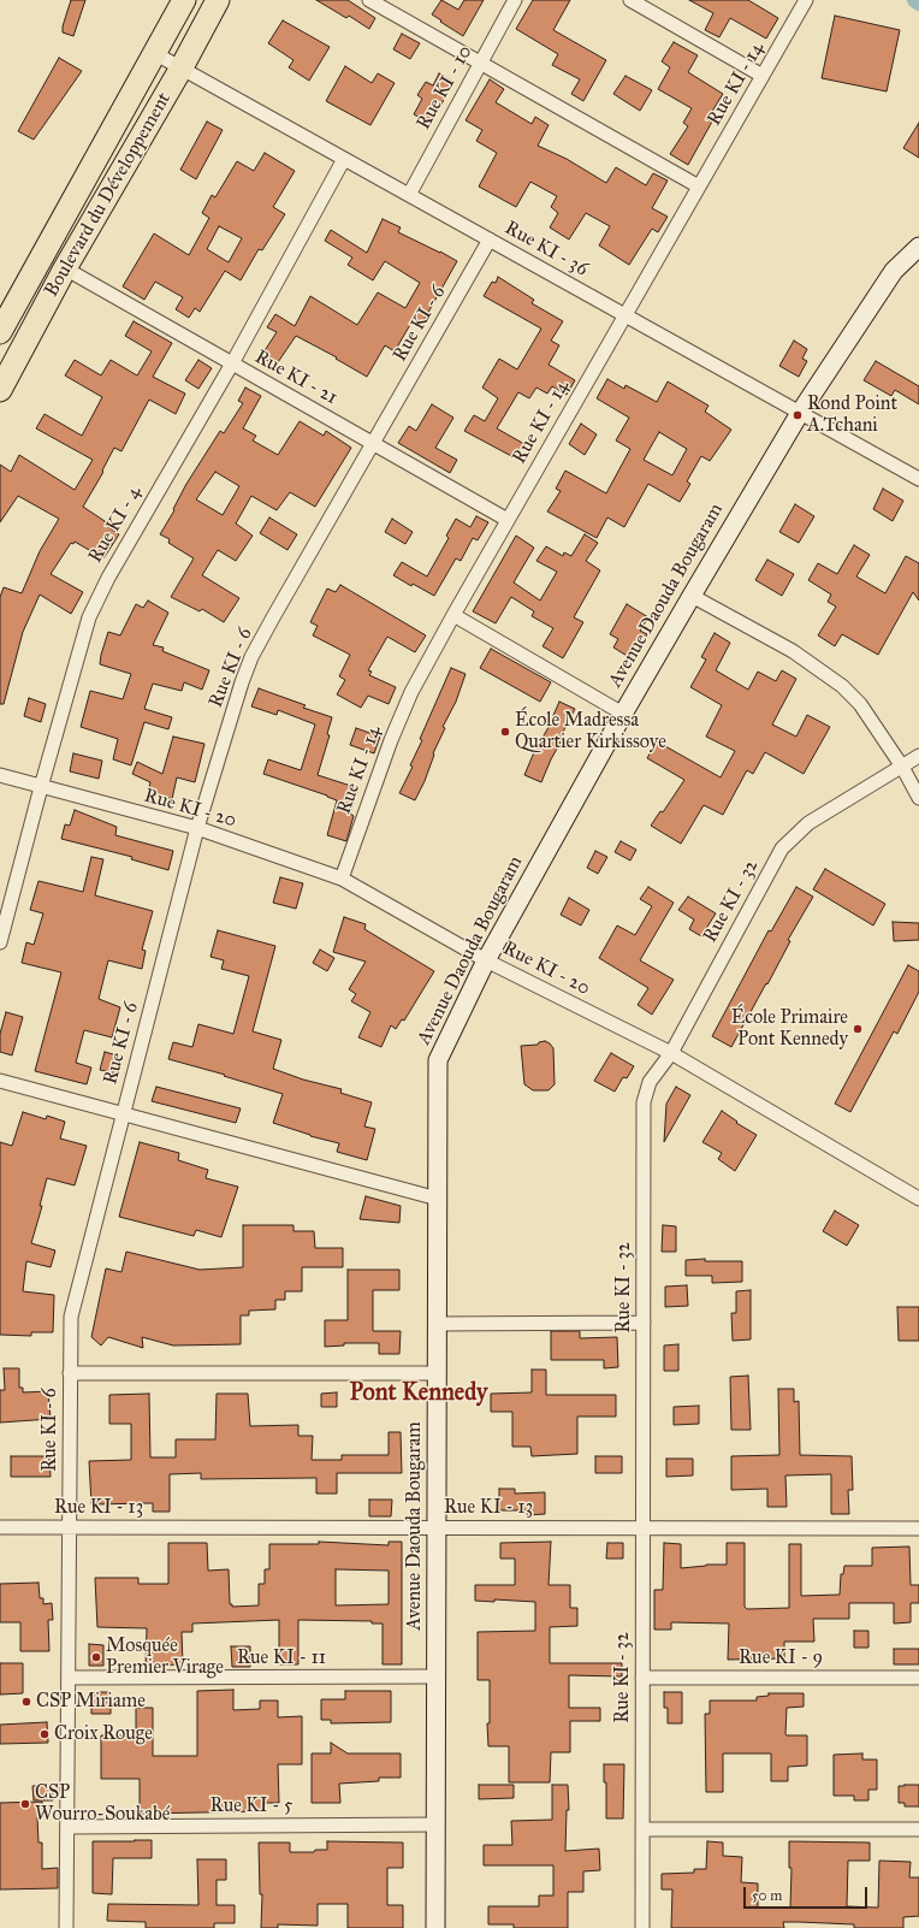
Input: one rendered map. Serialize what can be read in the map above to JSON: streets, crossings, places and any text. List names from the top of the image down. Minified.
{"streets":{"highway":["Boulevard du Développement"],"street":["Rue KI - 14","Rue KI - 10","Rue KI - 36","Rue KI - 6","Rue KI - 21","Rue KI - 4","Avenue Daouda Bougaram","Rue KI - 20","Rue KI - 32","Rue KI - 13","Rue KI - 11","Rue KI - 9","Rue KI - 5"]},"crossings":[["Rue KI - 14","Rue KI - 36"],["Rue KI - 14","Rue KI - 21"],["Rue KI - 14","Rue KI - 20"],["Rue KI - 10","Rue KI - 36"],["Boulevard du Développement","Rue KI - 36"],["Boulevard du Développement","Rue KI - 21"],["Rue KI - 36","Rue KI - 6"],["Rue KI - 36","Rue KI - 4"],["Rue KI - 36","Avenue Daouda Bougaram"],["Rue KI - 6","Rue KI - 21"],["Rue KI - 6","Rue KI - 20"],["Rue KI - 6","Rue KI - 13"],["Rue KI - 6","Rue KI - 11"],["Rue KI - 6","Rue KI - 5"],["Rue KI - 21","Rue KI - 4"],["Rue KI - 4","Rue KI - 20"],["Avenue Daouda Bougaram","Rue KI - 20"],["Avenue Daouda Bougaram","Rue KI - 13"],["Avenue Daouda Bougaram","Rue KI - 11"],["Avenue Daouda Bougaram","Rue KI - 5"],["Rue KI - 20","Rue KI - 32"],["Rue KI - 32","Rue KI - 13"],["Rue KI - 32","Rue KI - 9"]],"districts":["Pont Kennedy"],"places":["Rond Point A.Tchani","École Madressa Quartier Kirkissoye","École Primaire Pont Kennedy","Mosquée Premier Virage","CSP Miriame","Croix Rouge","CSP Wourro-Soukabé"],"scale_bar":"50 m"}
